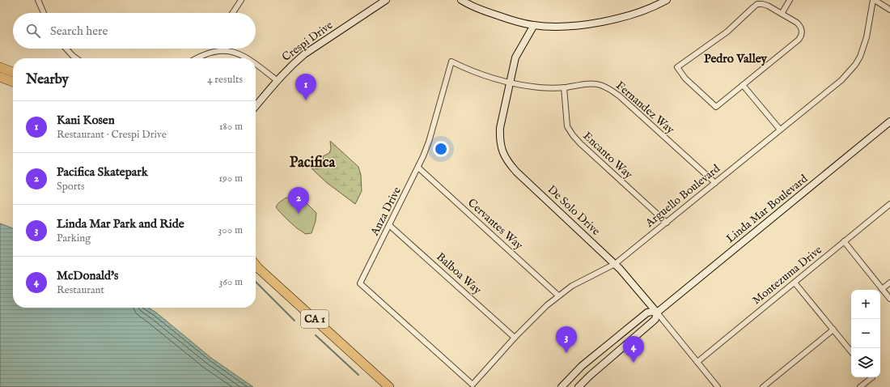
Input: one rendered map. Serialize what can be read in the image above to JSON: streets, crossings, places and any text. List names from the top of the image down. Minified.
{"streets":{"highway":["CA 1"],"street":["Crespi Drive","Fernandez Way","Encanto Way","Arguello Boulevard","Linda Mar Boulevard","De Solo Drive","Anza Drive","Cervantes Way","Balboa Way","Montezuma Drive"]},"crossings":[["Fernandez Way","Encanto Way"],["Fernandez Way","Arguello Boulevard"],["Fernandez Way","De Solo Drive"],["Fernandez Way","Anza Drive"],["Encanto Way","Arguello Boulevard"],["Arguello Boulevard","De Solo Drive"],["Arguello Boulevard","Anza Drive"],["Arguello Boulevard","Cervantes Way"],["Arguello Boulevard","Balboa Way"],["Linda Mar Boulevard","De Solo Drive"],["De Solo Drive","Anza Drive"],["De Solo Drive","Montezuma Drive"],["Anza Drive","Cervantes Way"],["Anza Drive","Balboa Way"]],"districts":["Pedro Valley","Pacifica"],"page":{"search":"Search here","heading":["Nearby","4 results"],"pins":["1","2","3","4"],"list":[{"mark":"1","name":"Kani Kosen","note":"Restaurant · Crespi Drive","value":"180 m"},{"mark":"2","name":"Pacifica Skatepark","note":"Sports","value":"190 m"},{"mark":"3","name":"Linda Mar Park and Ride","note":"Parking","value":"300 m"},{"mark":"4","name":"McDonald's","note":"Restaurant","value":"360 m"}],"map_buttons":["+","−"]}}
